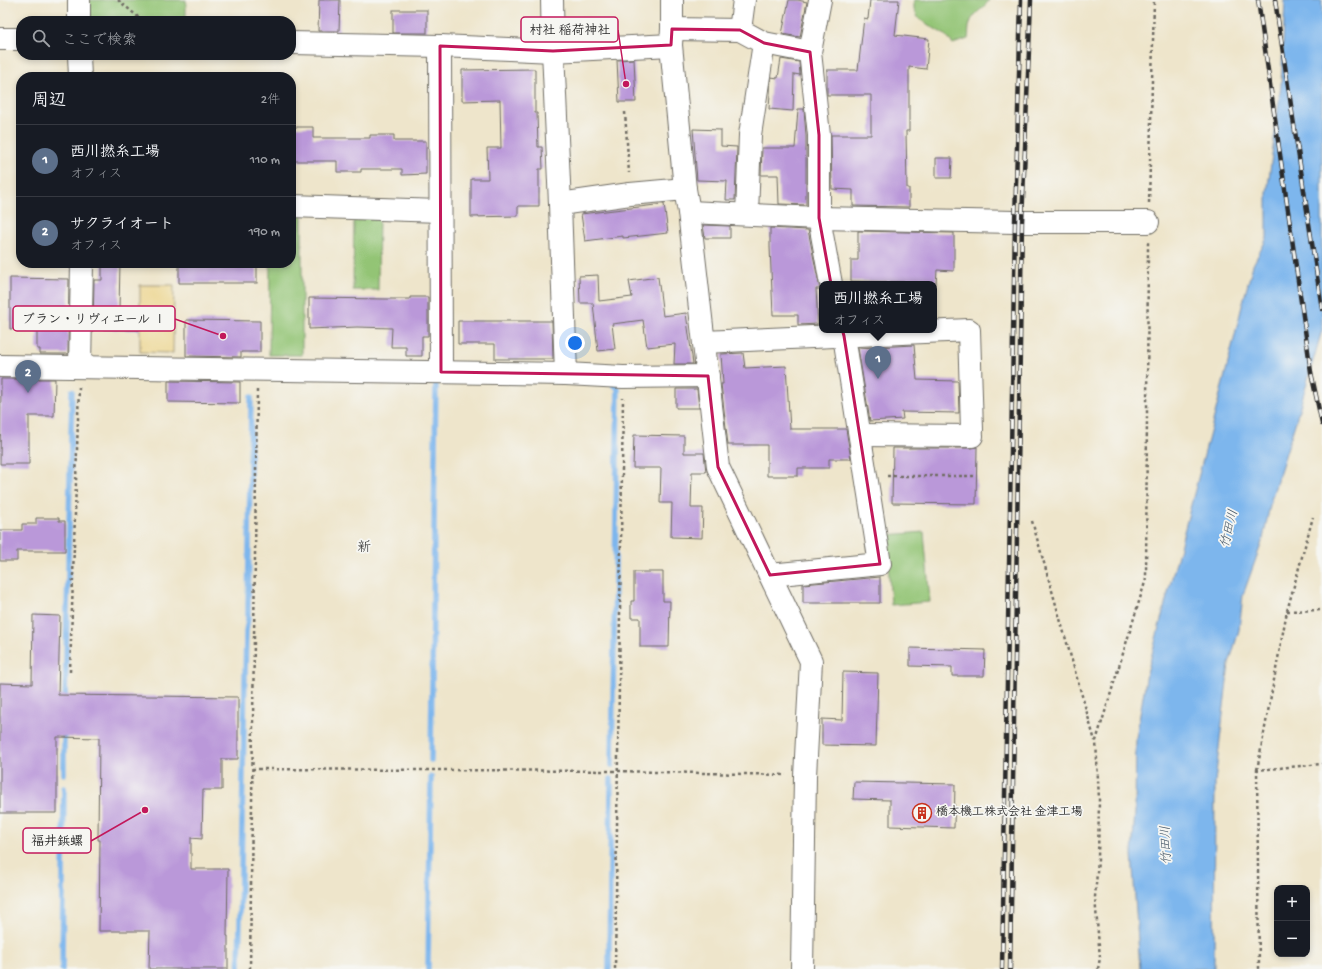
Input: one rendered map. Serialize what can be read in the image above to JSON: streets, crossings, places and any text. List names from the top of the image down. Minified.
{"districts":["新"],"water":["竹田川"],"places":{"other":["村社 稲荷神社","ブラン・リヴィエール Ⅰ","福井鋲螺"],"building":["橋本機工株式会社 金津工場"]},"page":{"search":"ここで検索","heading":["周辺","2件"],"list":[{"mark":"1","name":"西川撚糸工場","note":"オフィス","value":"110 m"},{"mark":"2","name":"サクライオート","note":"オフィス","value":"190 m"}],"popup":["西川撚糸工場","オフィス"],"pins":["1","2"],"map_buttons":["+","−"]}}
